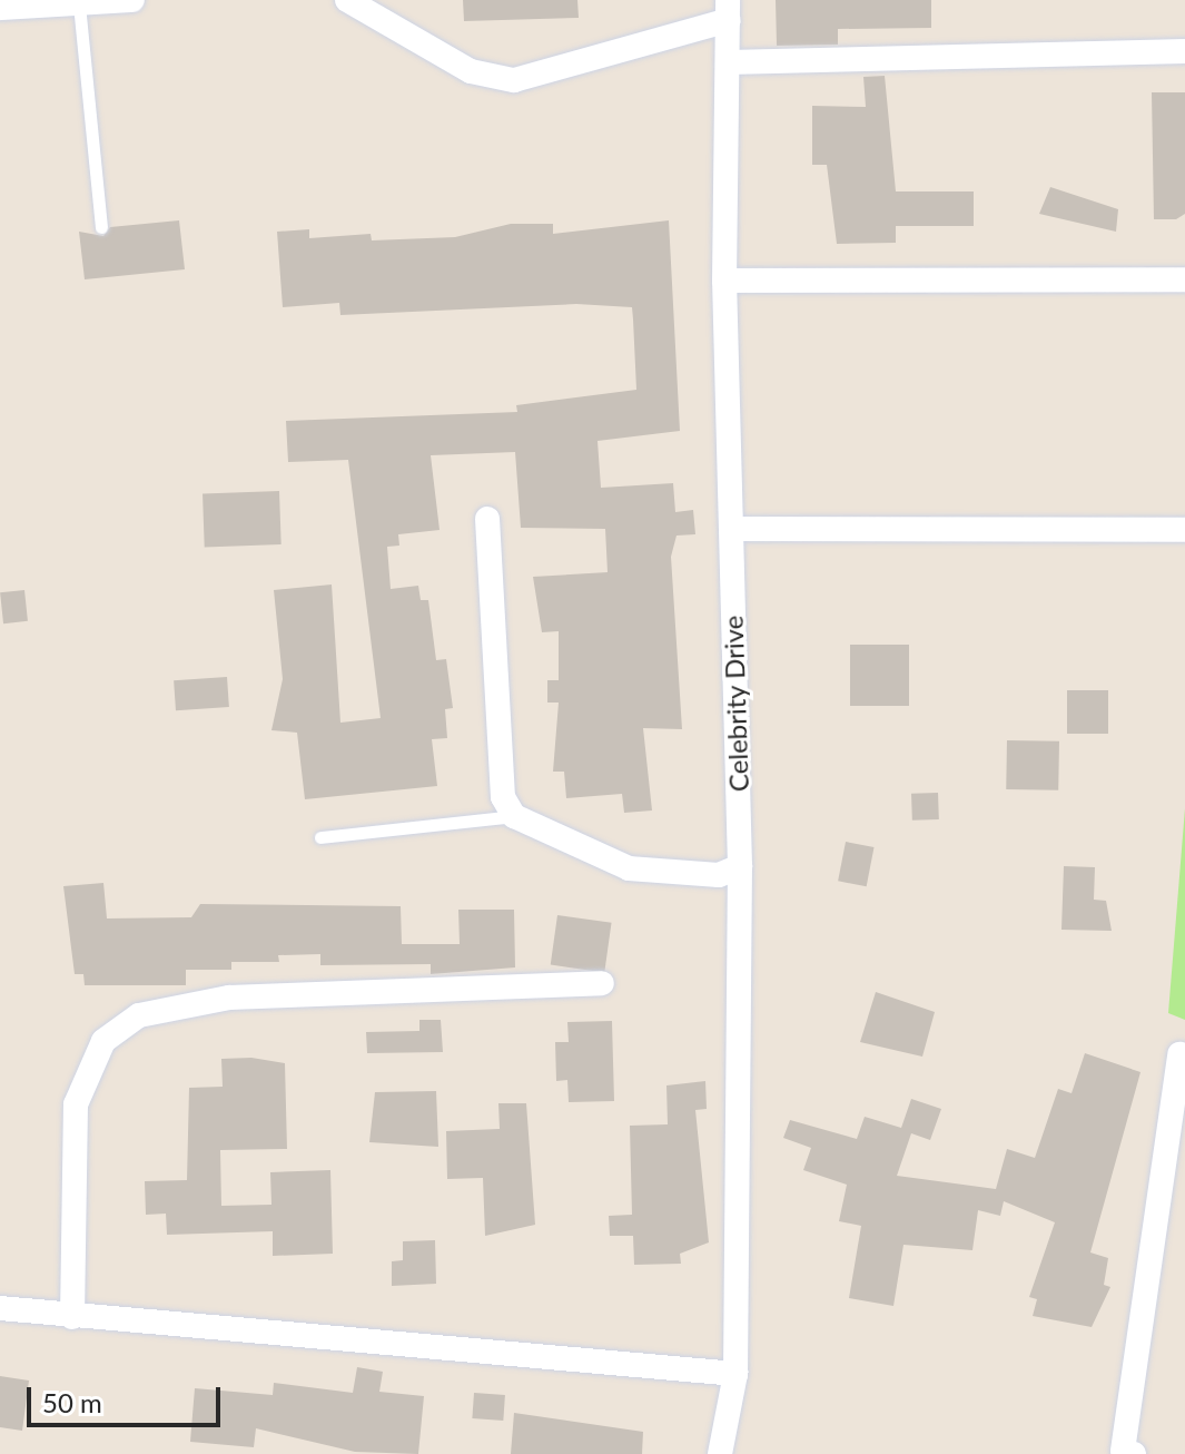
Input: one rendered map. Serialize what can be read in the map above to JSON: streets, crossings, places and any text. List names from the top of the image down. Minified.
{"streets":{"street":["Celebrity Drive"]},"scale_bar":"50 m"}
